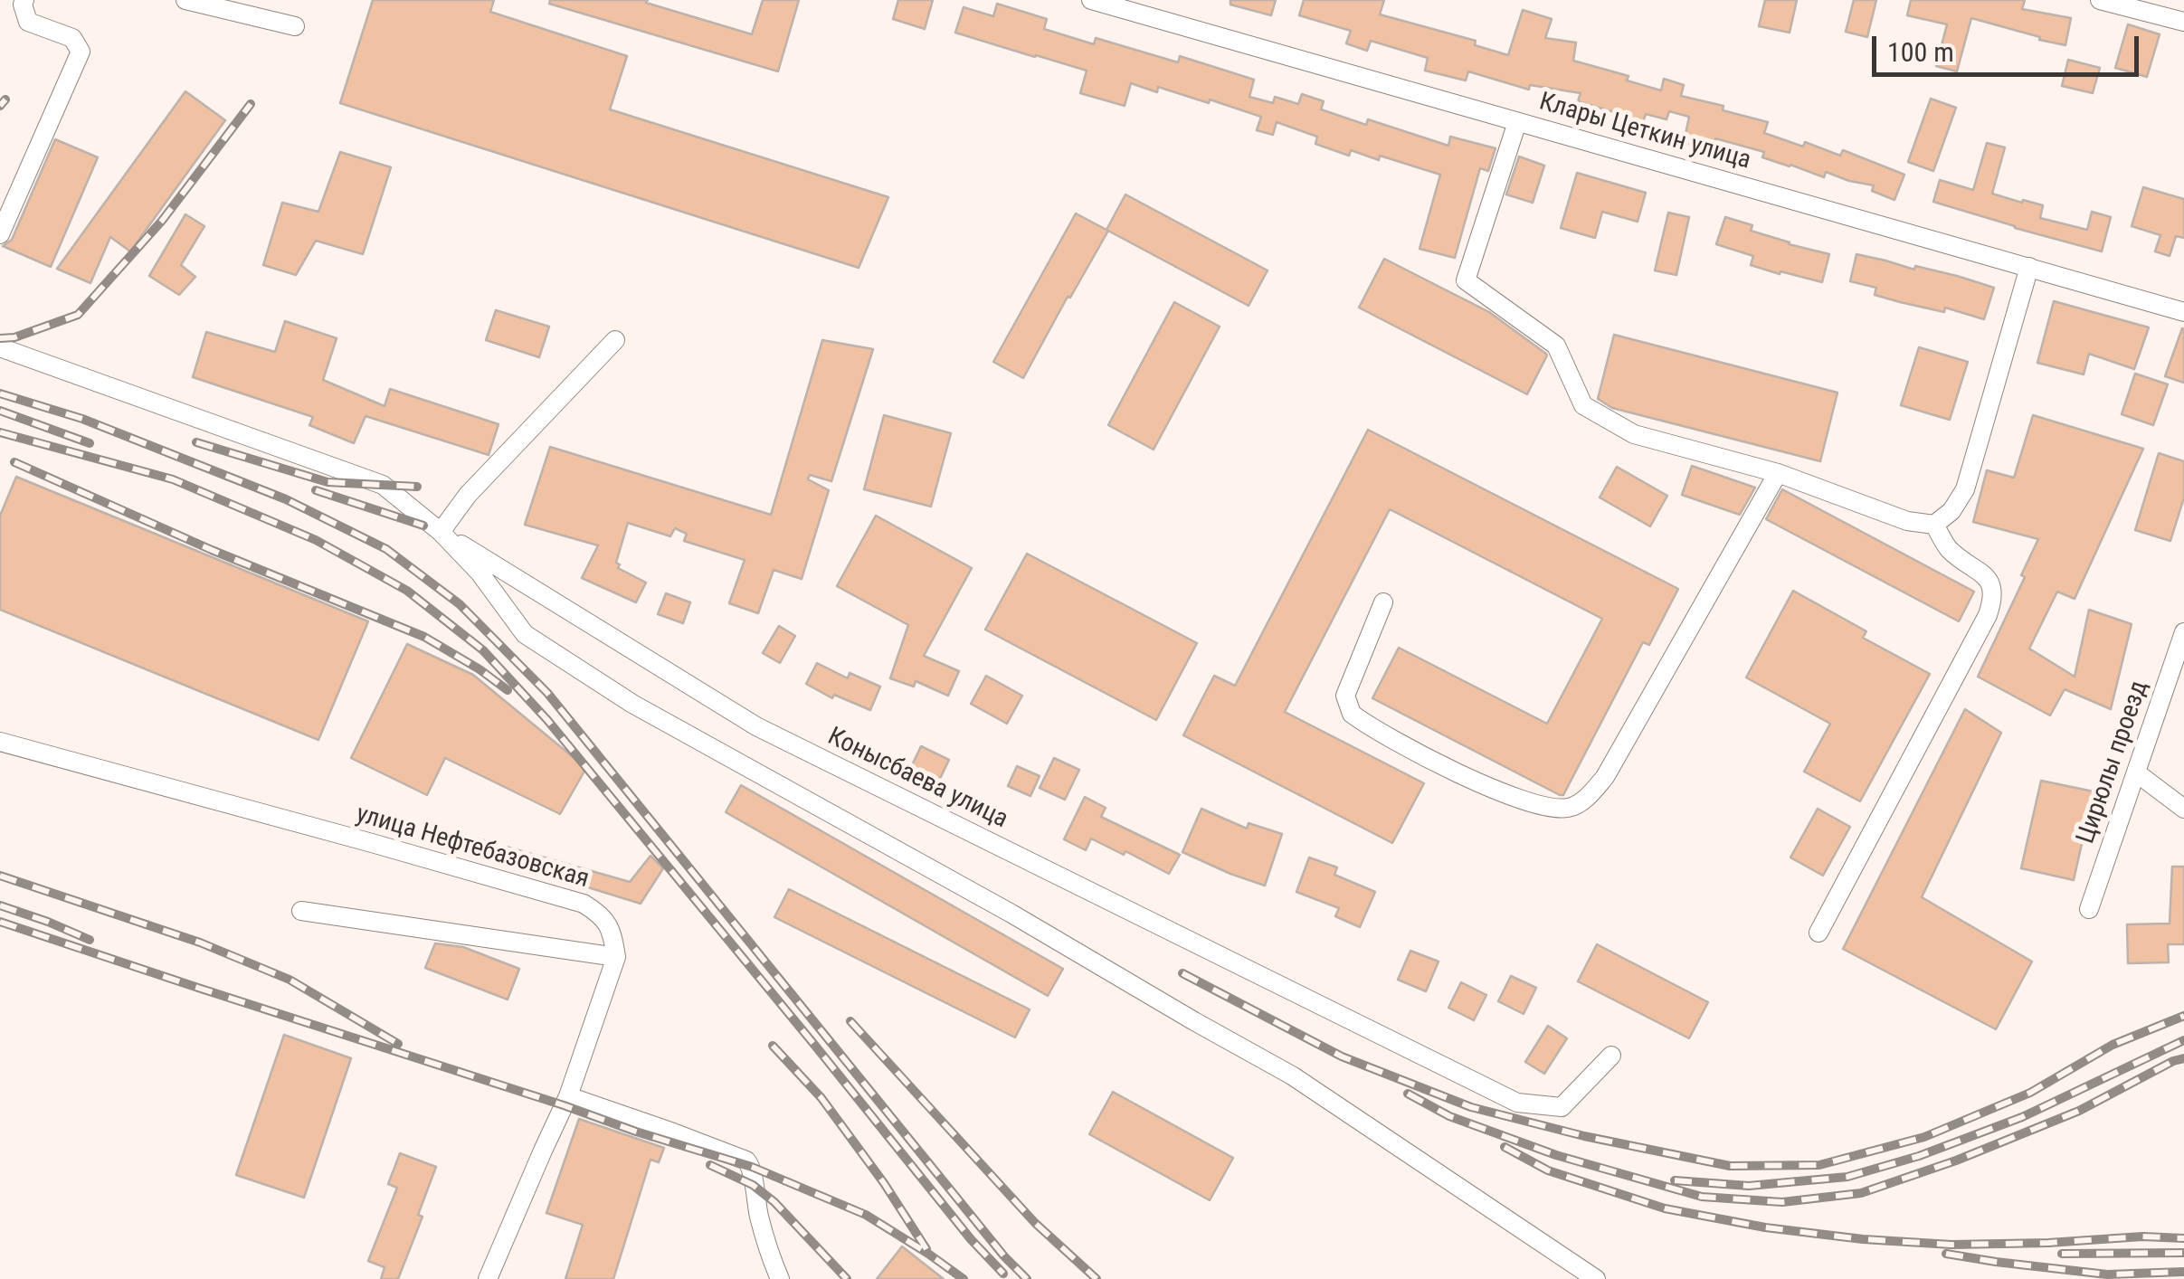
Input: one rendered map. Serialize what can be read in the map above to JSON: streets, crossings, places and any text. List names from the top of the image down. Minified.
{"streets":{"street":["Клары Цеткин улица","Цирюлы проезд","Конысбаева улица","улица Нефтебазовская"]},"scale_bar":"100 m"}
